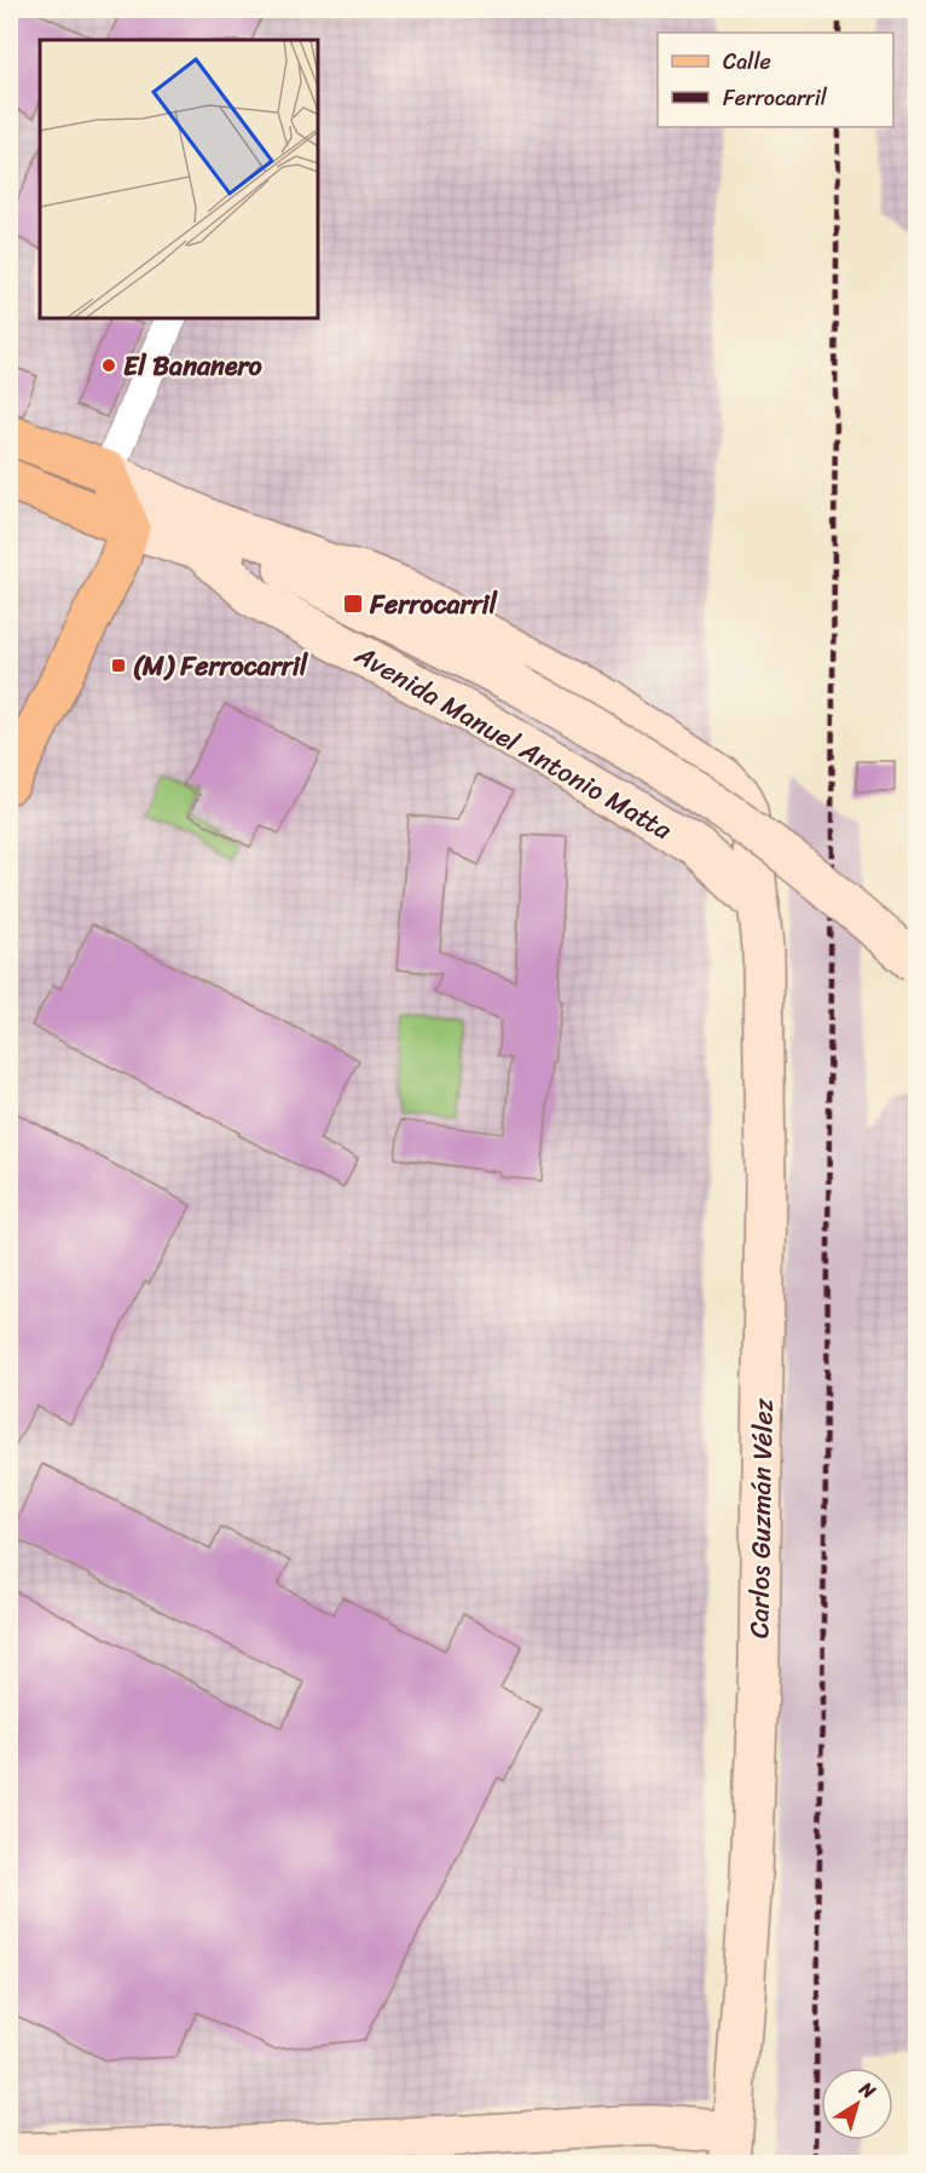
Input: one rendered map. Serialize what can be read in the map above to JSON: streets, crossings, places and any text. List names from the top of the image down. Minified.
{"streets":{"main road":["Avenida Manuel Antonio Matta"],"street":["Carlos Guzmán Vélez"]},"crossings":[["Avenida Manuel Antonio Matta","Carlos Guzmán Vélez"]],"places":{"other":["El Bananero"],"transit":["Ferrocarril","(M) Ferrocarril"]},"legend":["Calle","Ferrocarril"],"north":"top right"}
